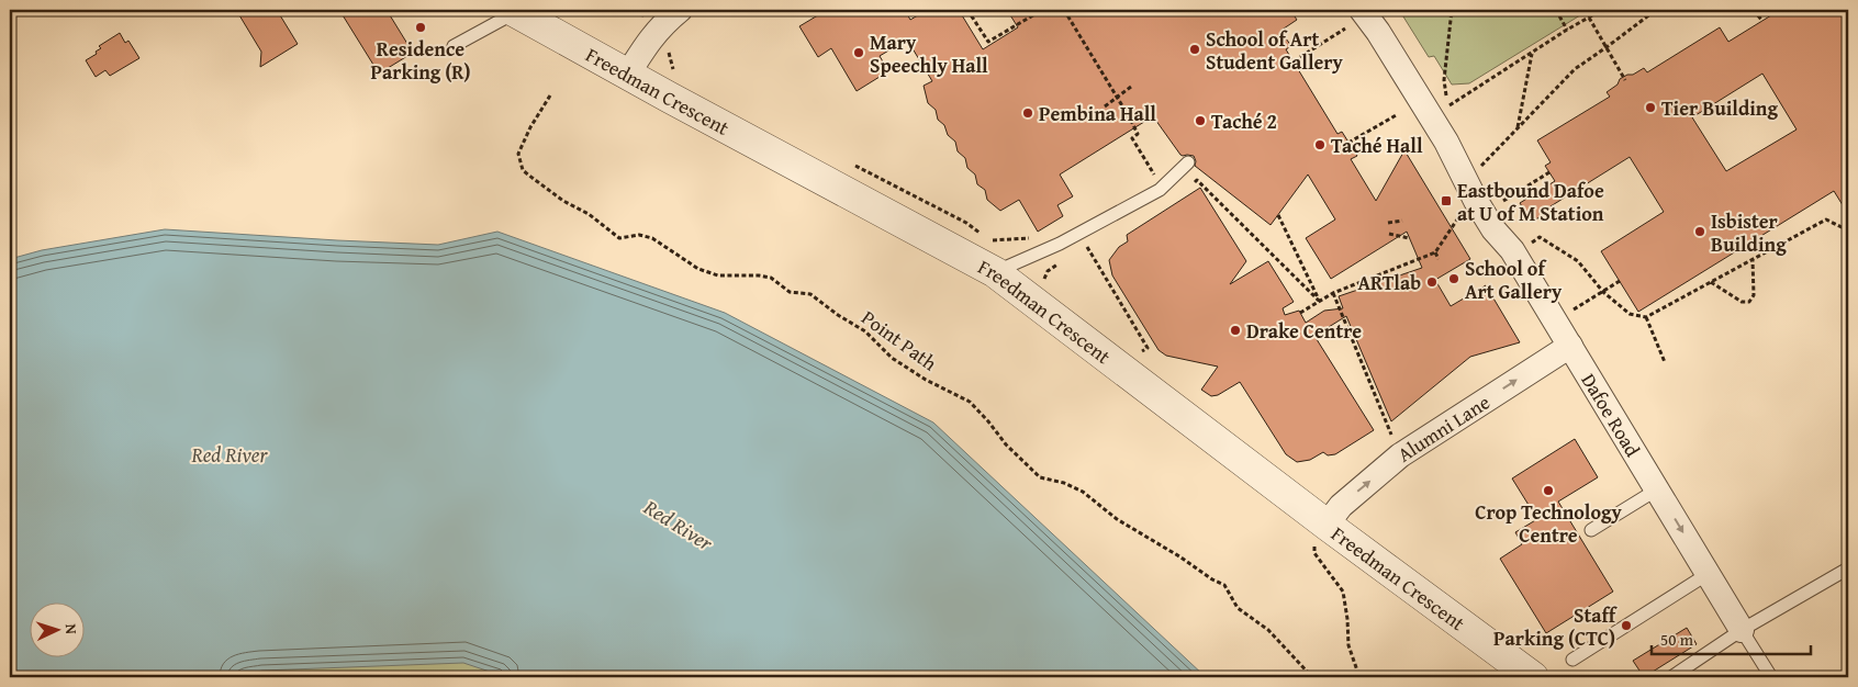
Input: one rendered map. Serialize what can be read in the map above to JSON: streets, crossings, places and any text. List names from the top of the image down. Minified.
{"streets":{"street":["Freedman Crescent","Dafoe Road","Alumni Lane"],"path":["Point Path"]},"crossings":[["Freedman Crescent","Alumni Lane"],["Dafoe Road","Alumni Lane"]],"one_way":["Alumni Lane"],"water":["Red River"],"places":{"other":["Residence Parking (R)","School of Art Student Gallery","Mary Speechly Hall","Tier Building","Pembina Hall","Taché 2","Taché Hall","Isbister Building","School of Art Gallery","ARTlab","Drake Centre","Crop Technology Centre","Staff Parking (CTC)"],"transit":["Eastbound Dafoe at U of M Station"]},"scale_bar":"50 m","north":"right"}
